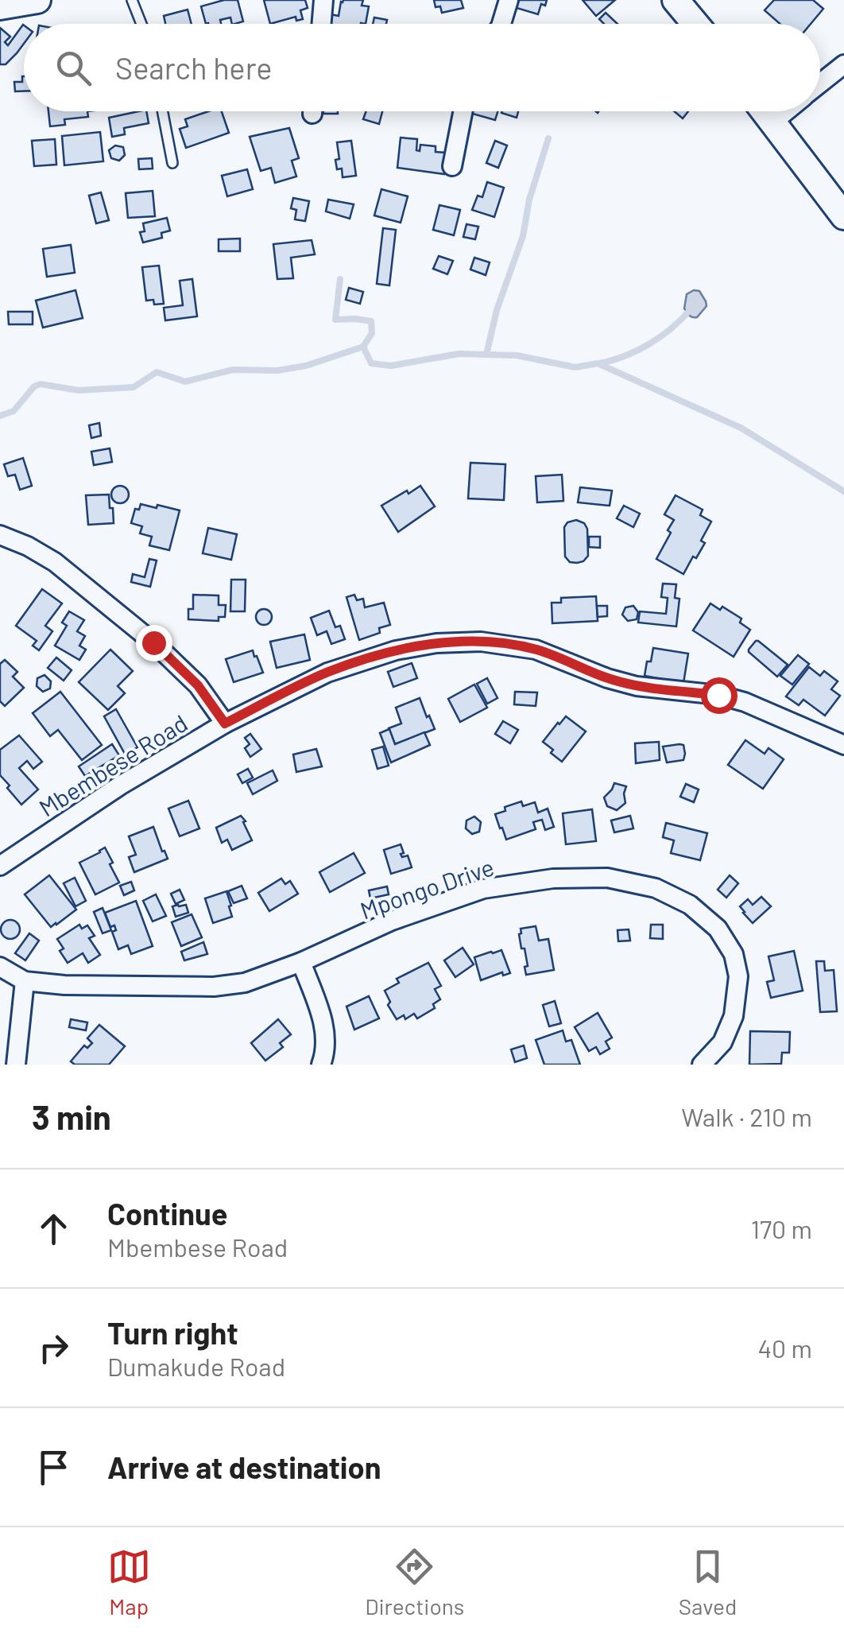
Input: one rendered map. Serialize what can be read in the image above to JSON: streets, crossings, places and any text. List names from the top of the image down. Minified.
{"streets":{"street":["Mbembese Road","Mpongo Drive"]},"page":{"search":"Search here","heading":["3 min","Walk · 210 m"],"list":[["Continue","Mbembese Road","170 m"],["Turn right","Dumakude Road","40 m"],"Arrive at destination"],"nav":["Map","Directions","Saved"]}}
